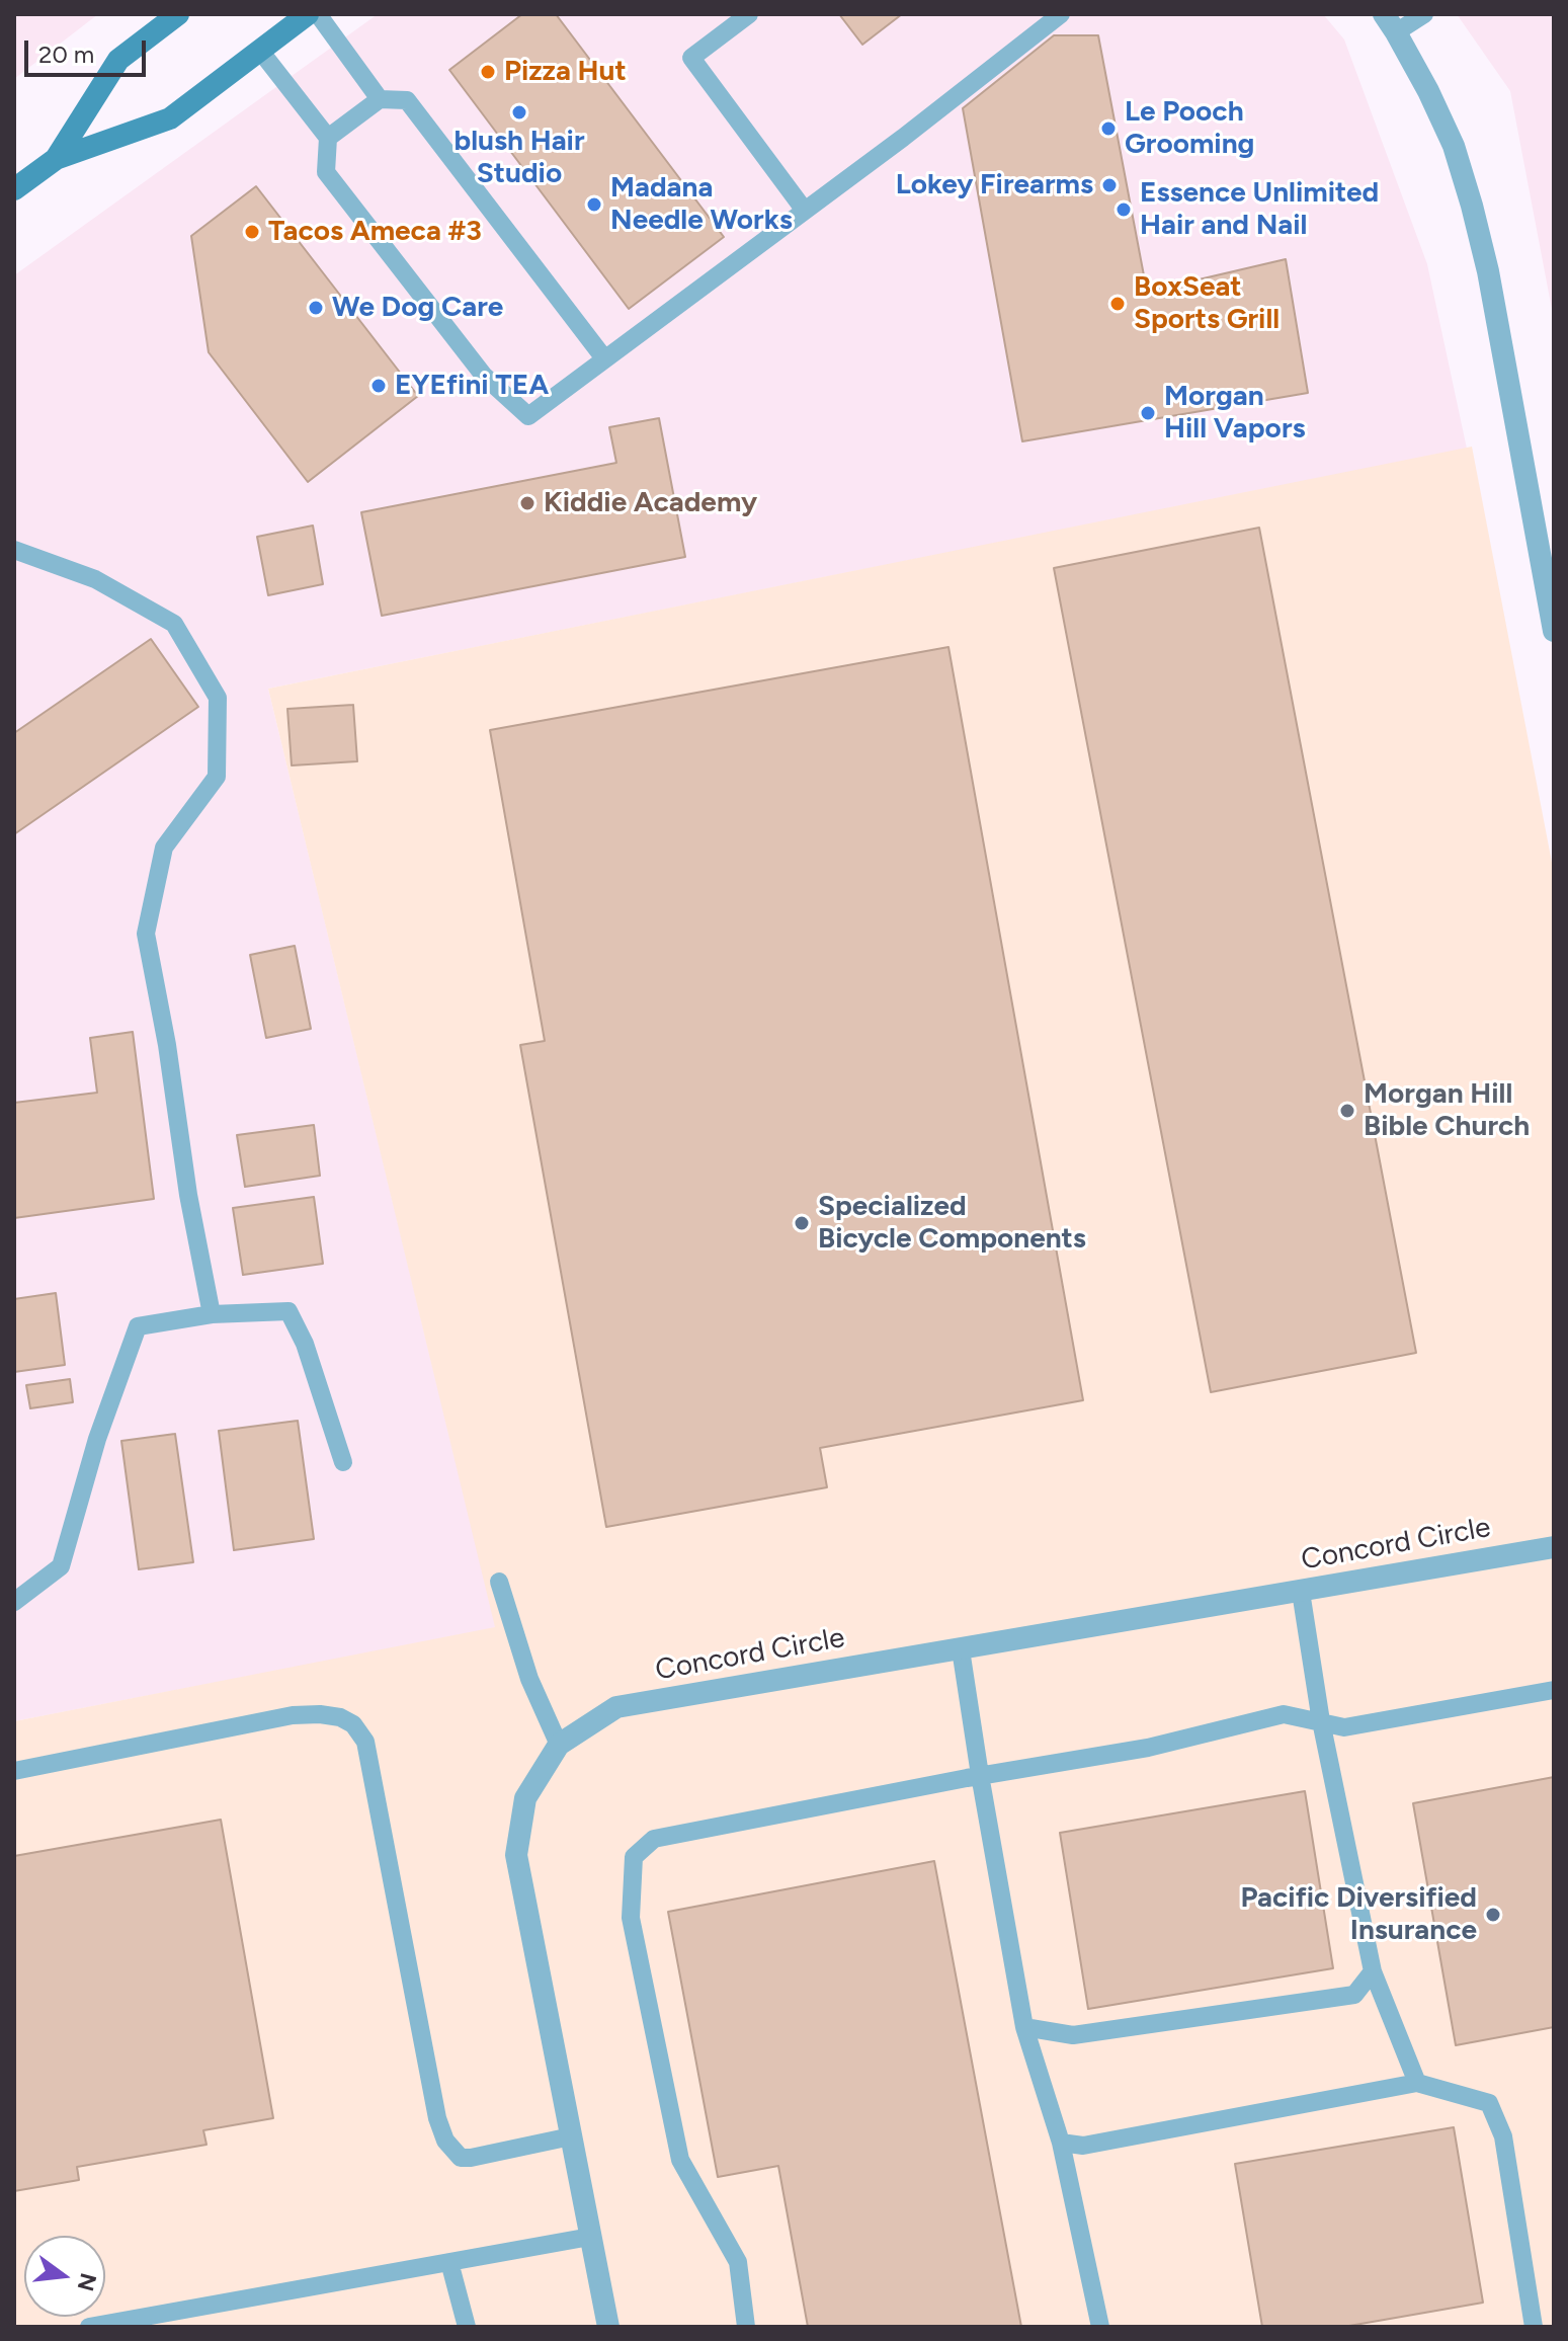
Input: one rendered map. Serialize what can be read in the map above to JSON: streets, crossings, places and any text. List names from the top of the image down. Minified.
{"streets":{"street":["Concord Circle"]},"places":["Pizza Hut","blush Hair Studio","Le Pooch Grooming","Lokey Firearms","Madana Needle Works","Essence Unlimited Hair and Nail","Tacos Ameca #3","BoxSeat Sports Grill","We Dog Care","EYEfini TEA","Morgan Hill Vapors","Kiddie Academy","Morgan Hill Bible Church","Specialized Bicycle Components","Pacific Diversified Insurance"],"scale_bar":"20 m","north":"right"}
